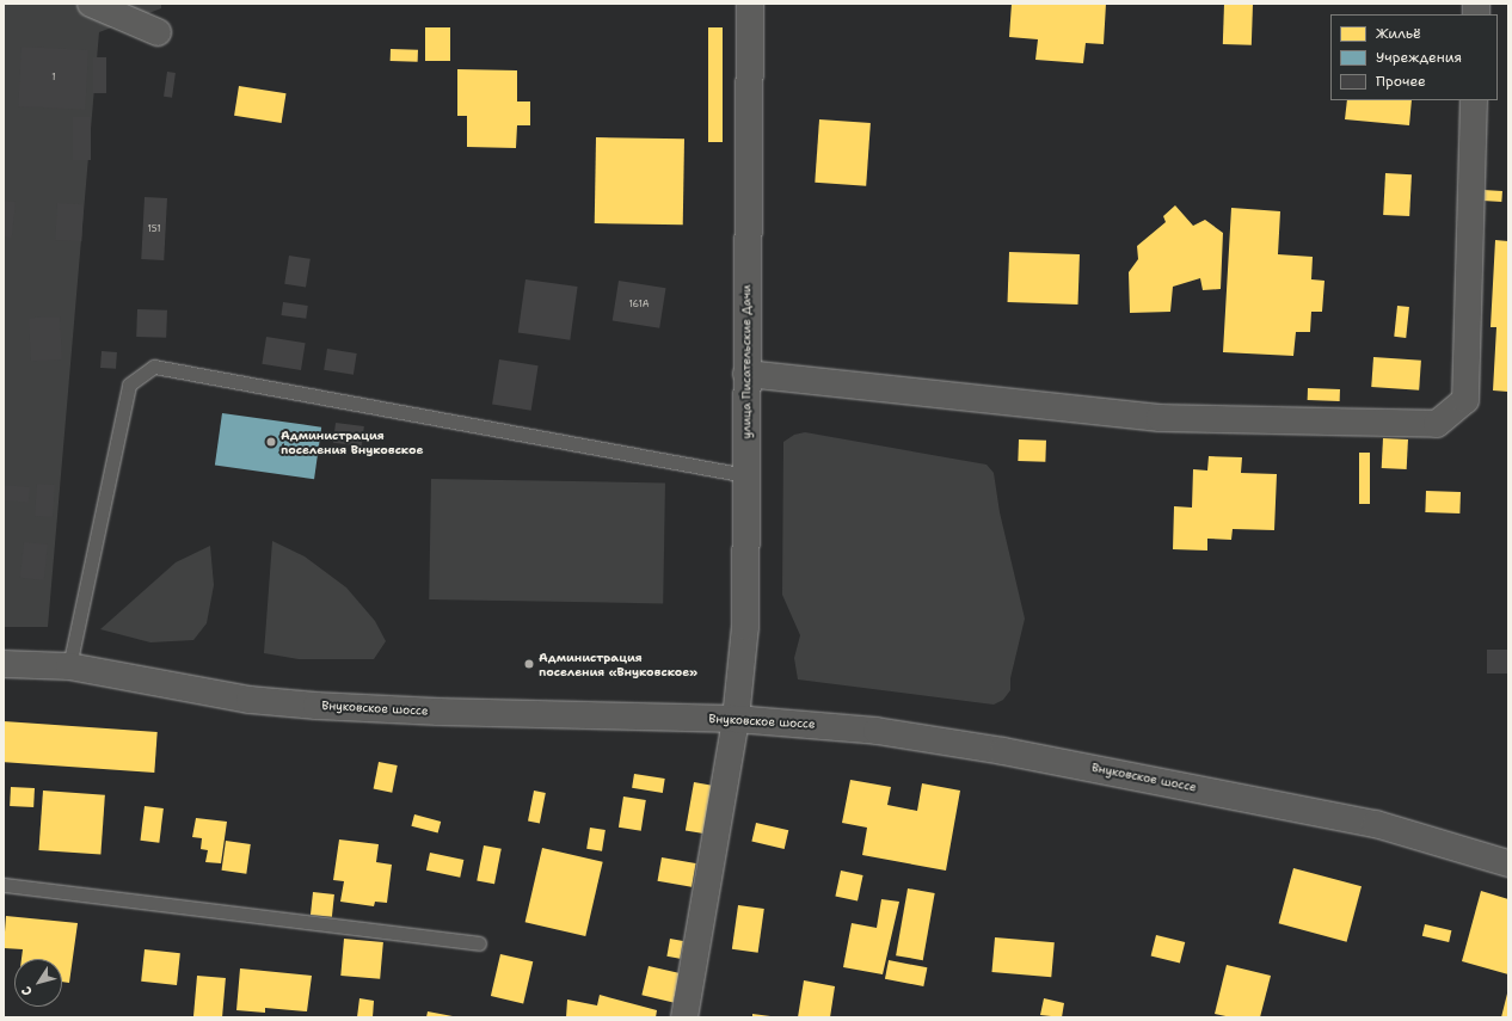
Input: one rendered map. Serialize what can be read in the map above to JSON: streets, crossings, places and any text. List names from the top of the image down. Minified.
{"streets":{"street":["улица Писательские Дачи","Внуковское шоссе"]},"crossings":[["улица Писательские Дачи","Внуковское шоссе"]],"places":["Администрация поселения Внуковское","Администрация поселения «Внуковское»"],"house_numbers":["1","151","161А"],"legend":["Жильё","Учреждения","Прочее"],"north":"bottom left"}
